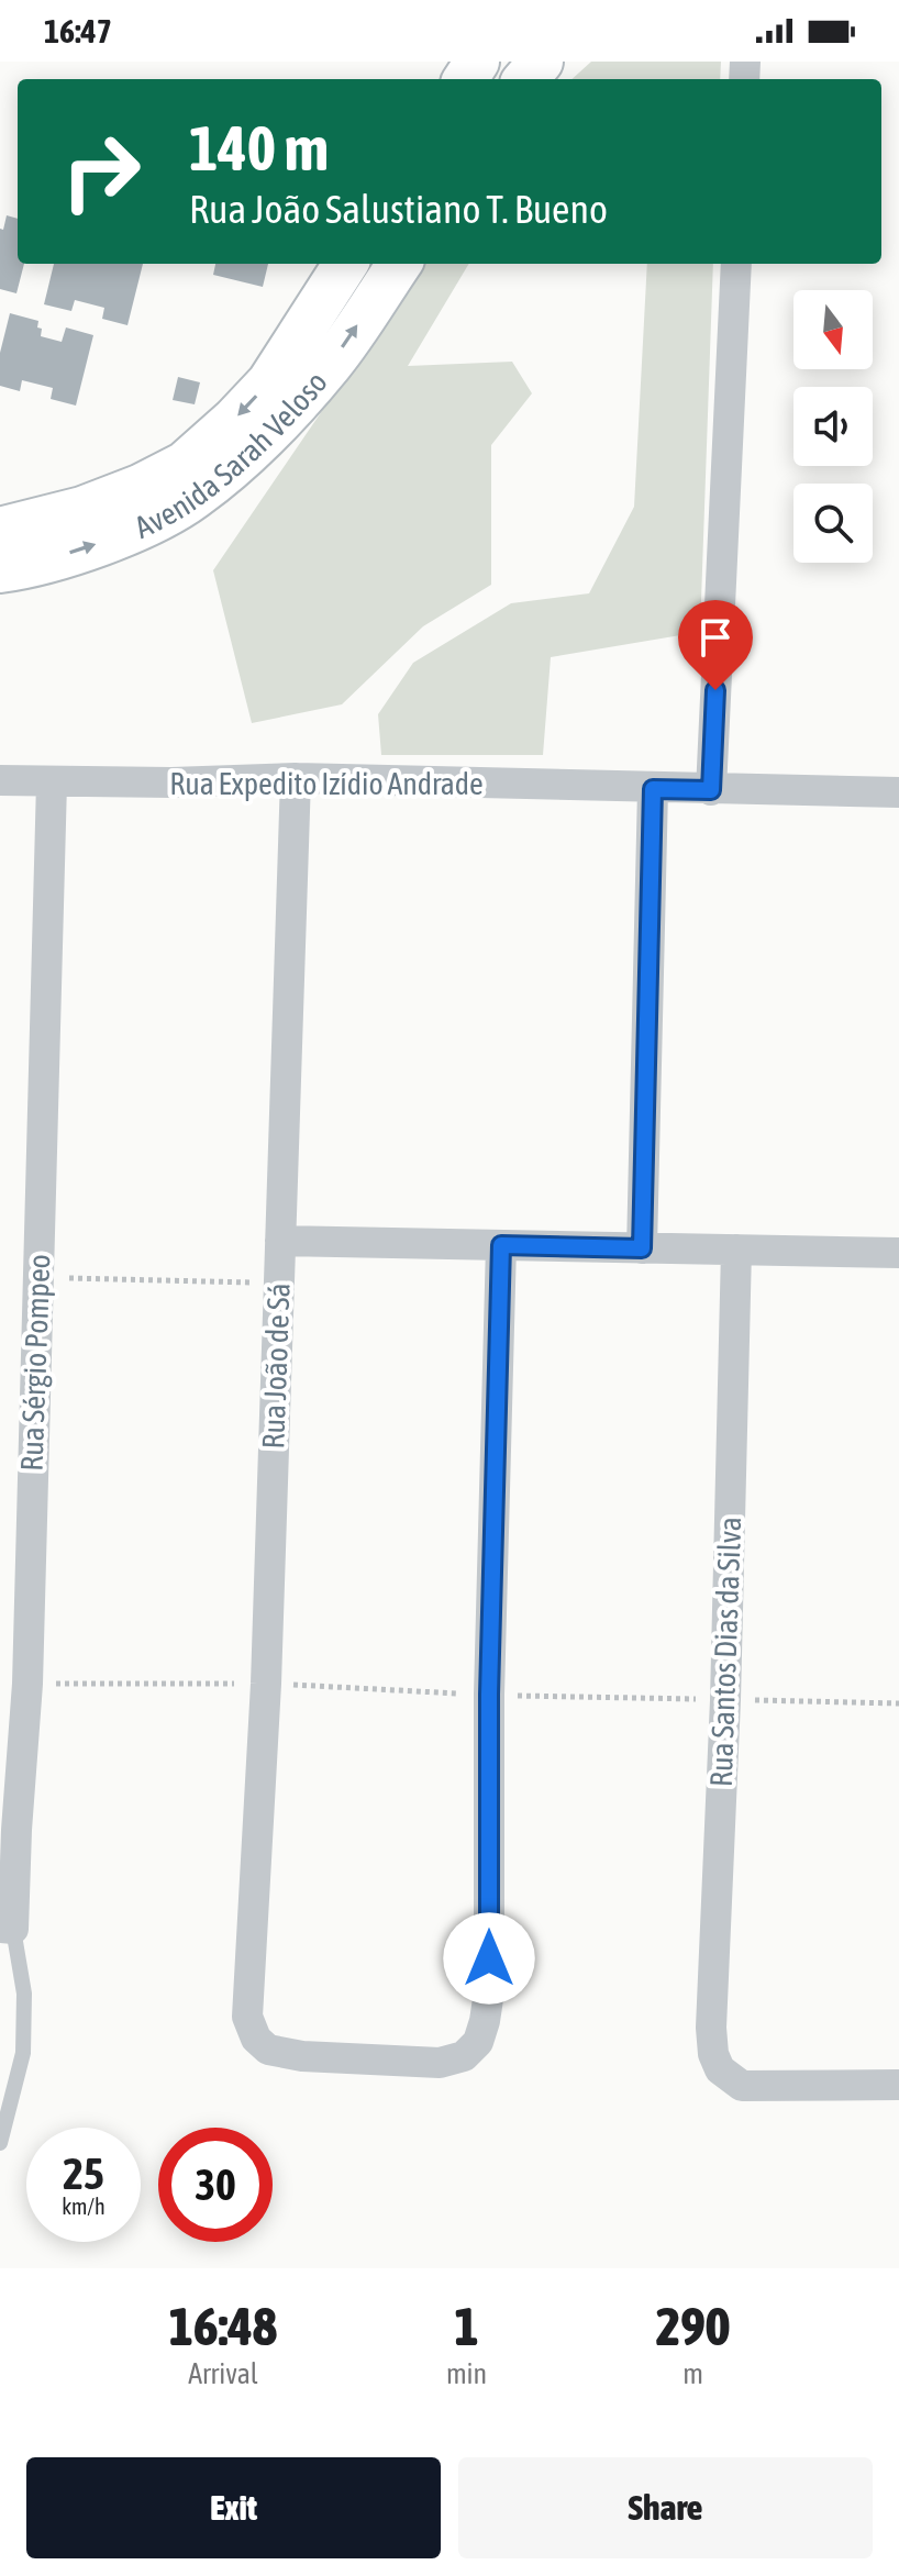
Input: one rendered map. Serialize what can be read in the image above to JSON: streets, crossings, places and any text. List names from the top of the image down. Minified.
{"streets":{"main road":["Avenida Sarah Veloso"],"street":["Rua Expedito Izídio Andrade","Rua Sérgio Pompeo","Rua João de Sá","Rua Santos Dias da Silva"]},"crossings":[["Rua Expedito Izídio Andrade","Rua Sérgio Pompeo"],["Rua Expedito Izídio Andrade","Rua João de Sá"]],"north":"bottom","page":{"status":"16:47","turn":["140 m","Rua João Salustiano T. Bueno"],"speed":"25 km/h","limit":"30","eta":["16:48","Arrival","1","min","290","m"],"buttons":["Exit","Share"]}}
